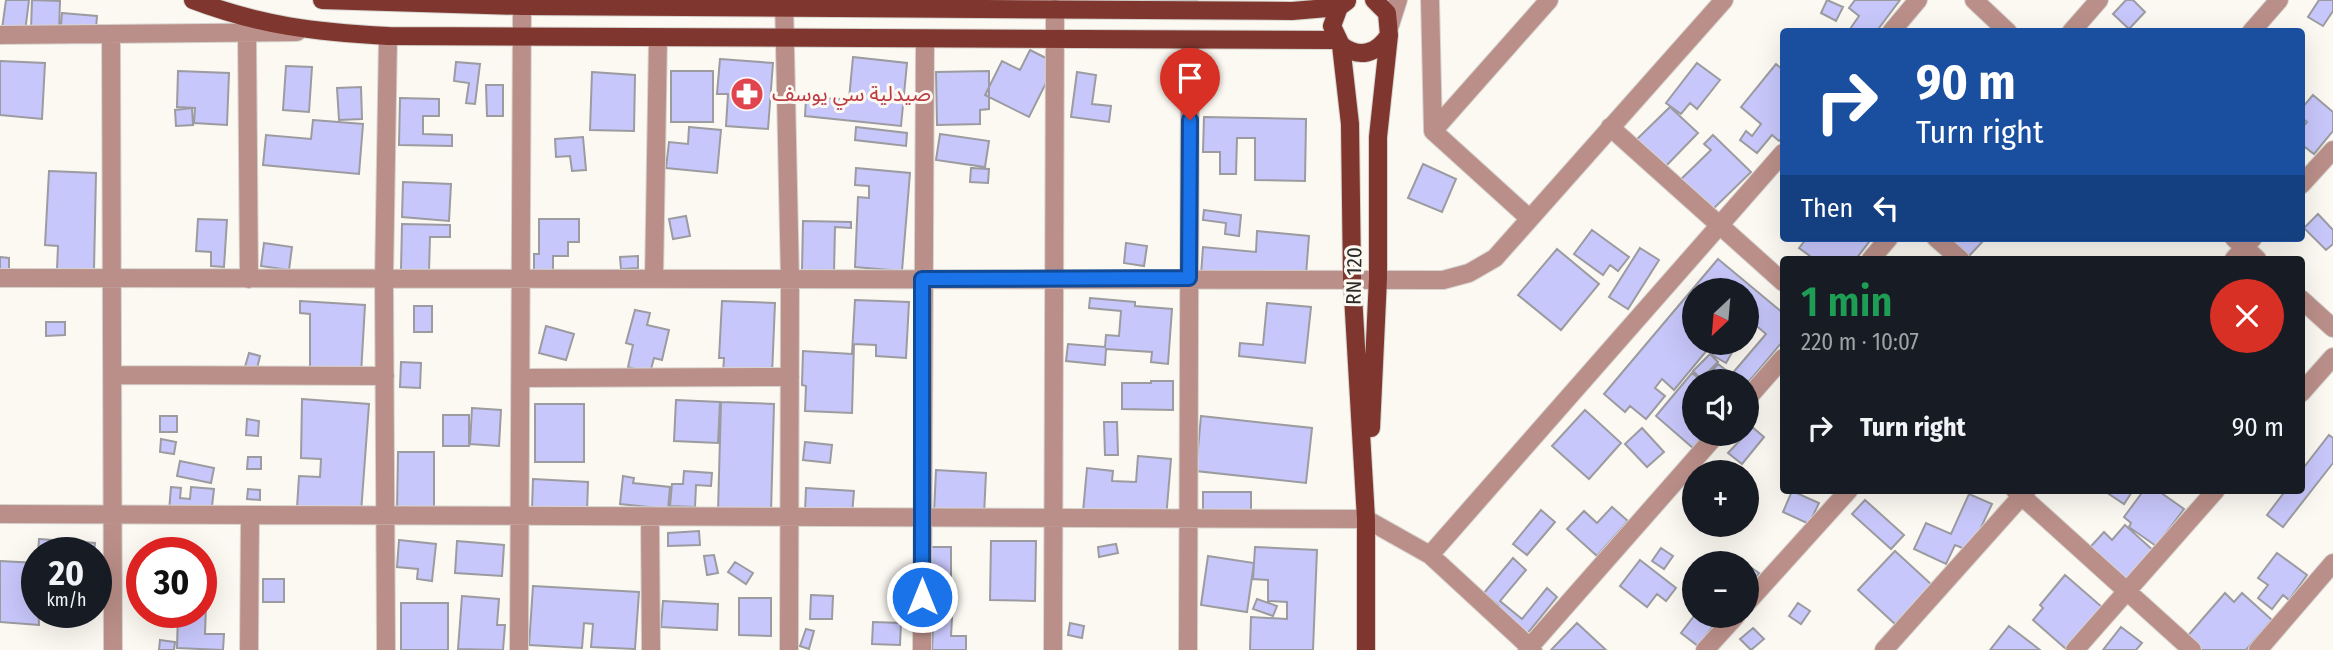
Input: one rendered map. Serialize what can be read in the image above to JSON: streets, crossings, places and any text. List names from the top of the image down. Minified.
{"streets":{"main road":["RN 120"]},"places":{"pharmacy":["صيدلية سي يوسف"]},"north":"bottom left","page":{"turn":["90 m","Turn right"],"then":"Then","heading":["1 min","220 m · 10:07"],"map_buttons":["+","−"],"list":[{"name":"Turn right","value":"90 m"}],"speed":"20 km/h","limit":"30"}}
